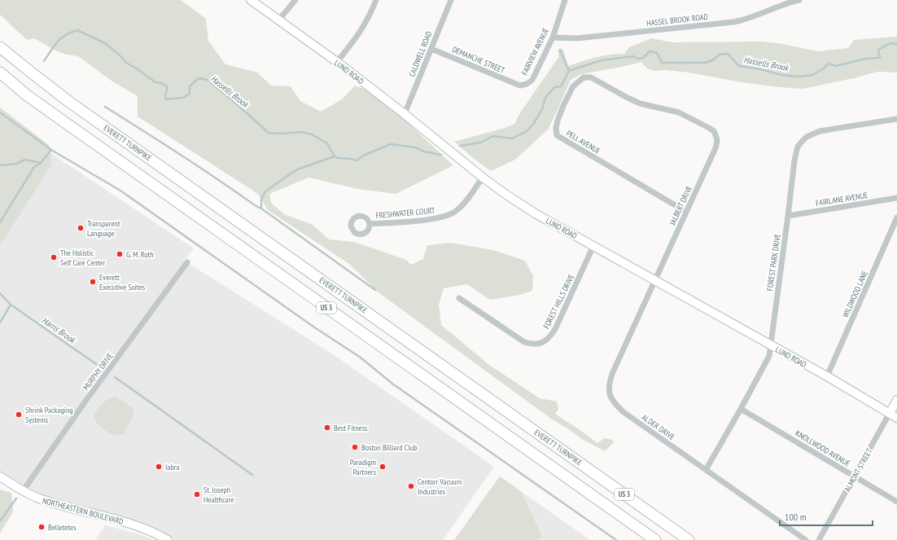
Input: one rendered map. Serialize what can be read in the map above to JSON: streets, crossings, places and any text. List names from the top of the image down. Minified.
{"streets":{"highway":["EVERETT TURNPIKE","US 3"],"street":["HASSEL BROOK ROAD","FAIRVIEW AVENUE","CALDWELL ROAD","DEMANCHE STREET","LUND ROAD","PELL AVENUE","FAIRLANE AVENUE","JALBERT DRIVE","FRESHWATER COURT","FOREST PARK DRIVE","WILDWOOD LANE","FOREST HILLS DRIVE","MURPHY DRIVE","ALDER DRIVE","KNOLLWOOD AVENUE","ALMONT STREET","NORTHEASTERN BOULEVARD"]},"crossings":[["HASSEL BROOK ROAD","FAIRVIEW AVENUE"],["FAIRVIEW AVENUE","DEMANCHE STREET"],["CALDWELL ROAD","DEMANCHE STREET"],["CALDWELL ROAD","LUND ROAD"],["LUND ROAD","JALBERT DRIVE"],["LUND ROAD","FRESHWATER COURT"],["LUND ROAD","FOREST PARK DRIVE"],["LUND ROAD","WILDWOOD LANE"],["LUND ROAD","FOREST HILLS DRIVE"],["LUND ROAD","ALDER DRIVE"],["LUND ROAD","ALMONT STREET"],["PELL AVENUE","JALBERT DRIVE"],["FAIRLANE AVENUE","FOREST PARK DRIVE"],["JALBERT DRIVE","ALDER DRIVE"],["FOREST PARK DRIVE","ALDER DRIVE"],["FOREST PARK DRIVE","KNOLLWOOD AVENUE"],["MURPHY DRIVE","NORTHEASTERN BOULEVARD"],["KNOLLWOOD AVENUE","ALMONT STREET"]],"water":["Hassells Brook","Harris Brook"],"places":["Transparent Language","G. M. Roth","The Holistic Self Care Center","Everett Executive Suites","Shrink Packaging Systems","Best Fitness","Boston Billiard Club","Jabra","Paradigm Partners","Centorr Vacuum Industries","St. Joseph Healthcare","Belletetes"],"scale_bar":"100 m"}
